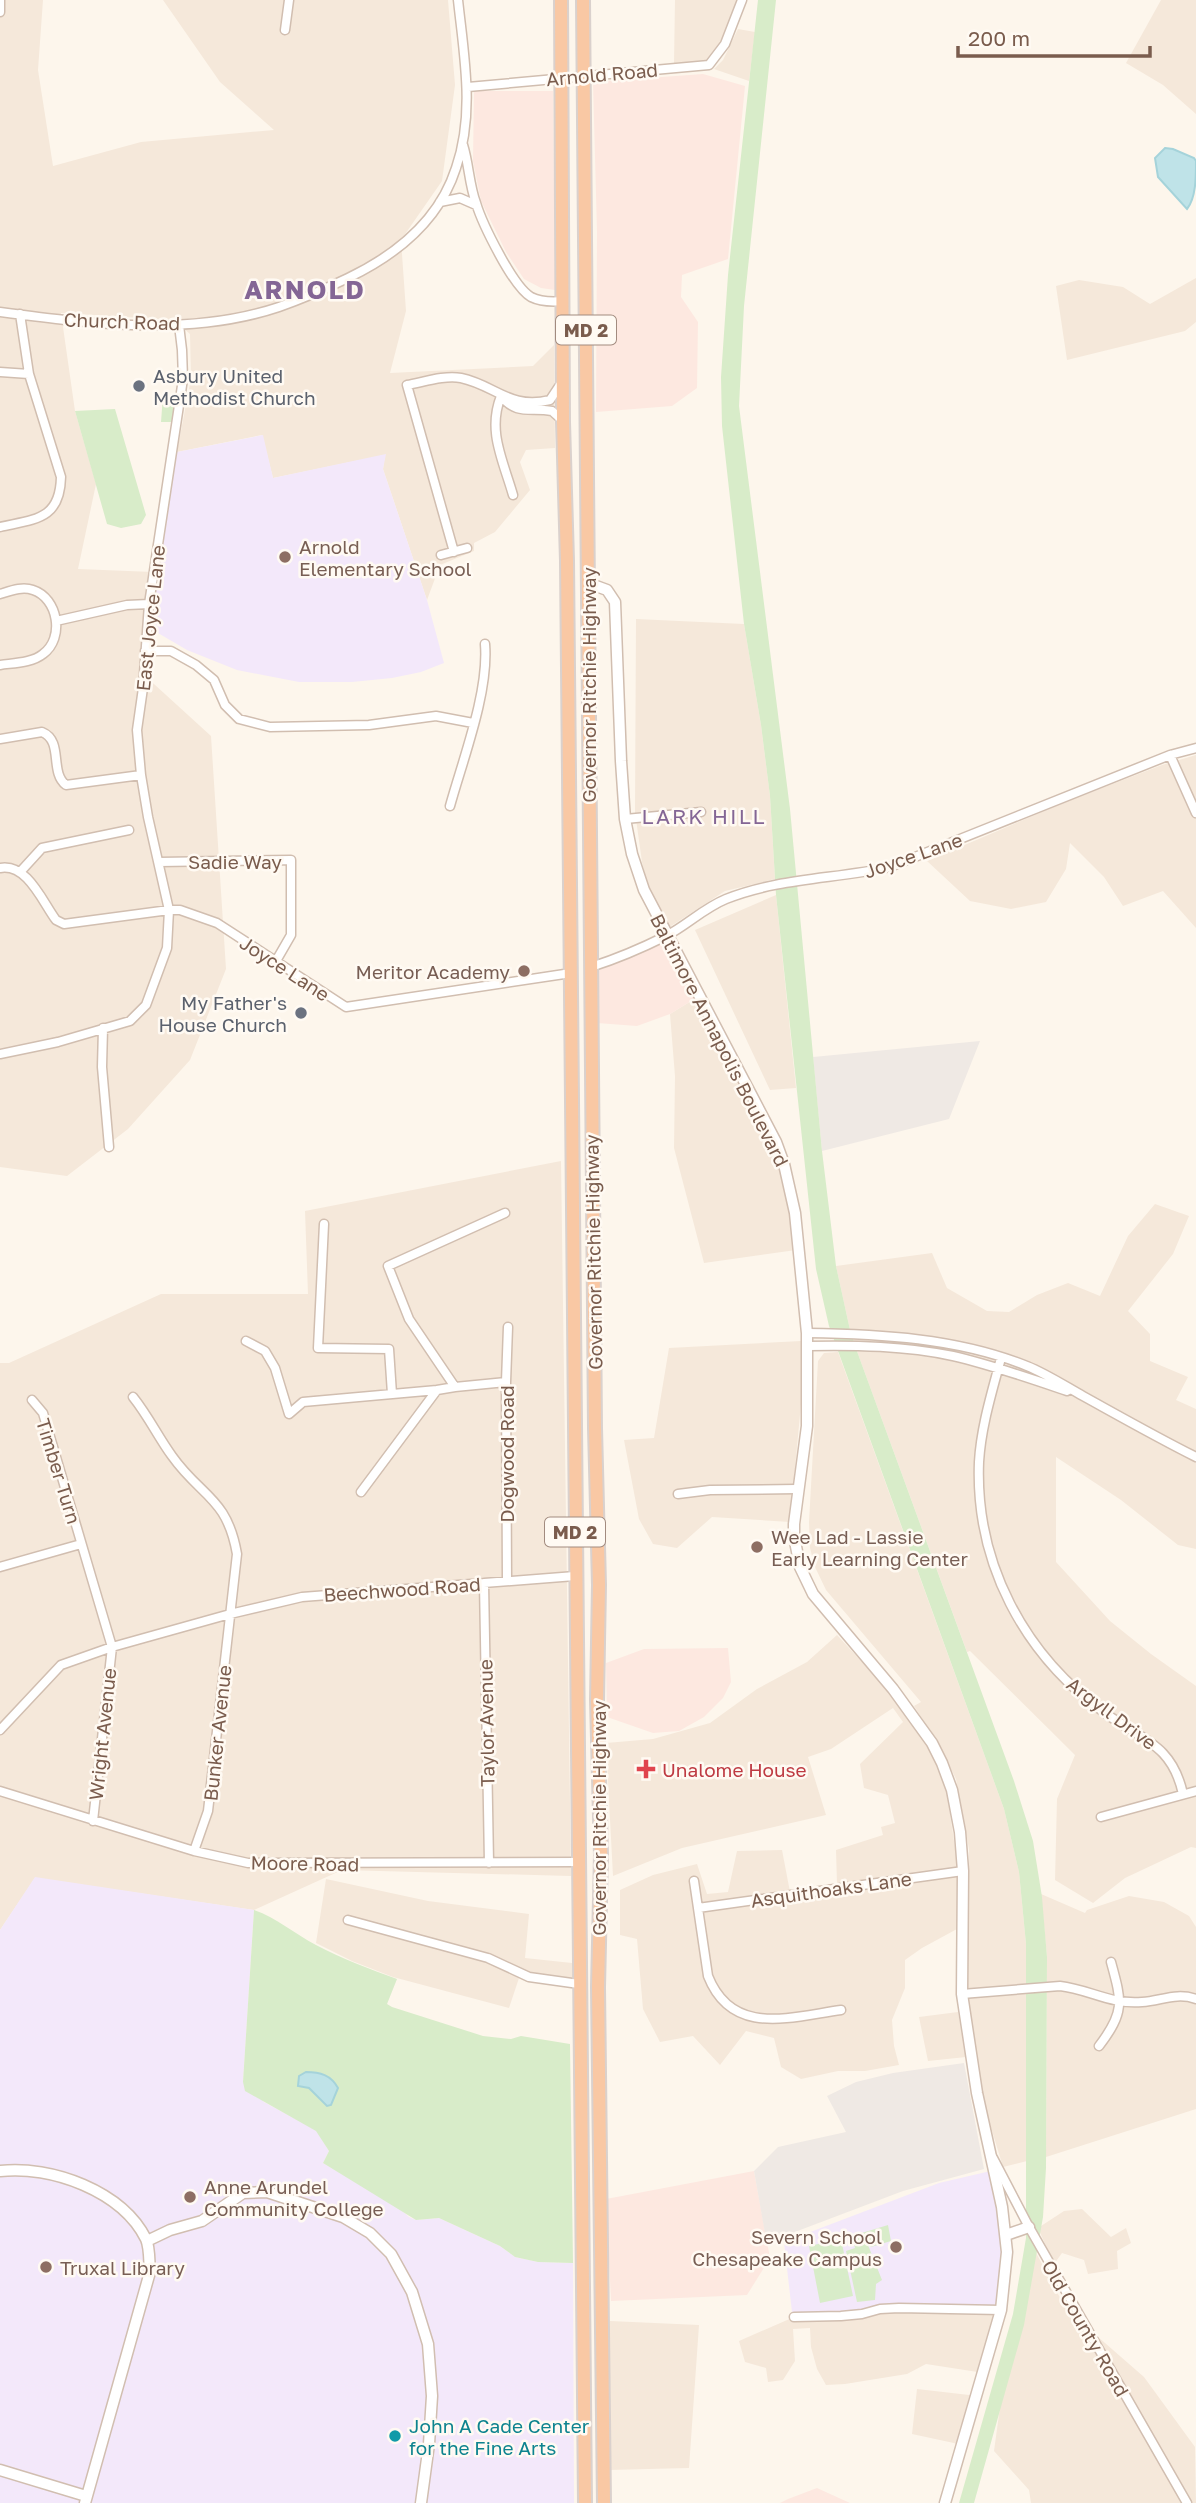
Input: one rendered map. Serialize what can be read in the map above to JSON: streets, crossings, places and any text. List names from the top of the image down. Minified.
{"streets":{"highway":["MD 2","Governor Ritchie Highway"],"street":["Arnold Road","Church Road","East Joyce Lane","Joyce Lane","Sadie Way","Baltimore Annapolis Boulevard","Dogwood Road","Timber Turn","Beechwood Road","Argyll Drive","Taylor Avenue","Bunker Avenue","Wright Avenue","Moore Road","Asquithoaks Lane","Old County Road"]},"crossings":[["Arnold Road","Governor Ritchie Highway"],["Church Road","East Joyce Lane"],["East Joyce Lane","Joyce Lane"],["East Joyce Lane","Sadie Way"],["Governor Ritchie Highway","Joyce Lane"],["Governor Ritchie Highway","Baltimore Annapolis Boulevard"],["Governor Ritchie Highway","Beechwood Road"],["Governor Ritchie Highway","Moore Road"],["Joyce Lane","Sadie Way"],["Joyce Lane","Baltimore Annapolis Boulevard"],["Baltimore Annapolis Boulevard","Asquithoaks Lane"],["Baltimore Annapolis Boulevard","Old County Road"],["Dogwood Road","Beechwood Road"],["Timber Turn","Beechwood Road"],["Timber Turn","Wright Avenue"],["Beechwood Road","Taylor Avenue"],["Beechwood Road","Bunker Avenue"],["Beechwood Road","Wright Avenue"],["Taylor Avenue","Moore Road"],["Bunker Avenue","Moore Road"],["Wright Avenue","Moore Road"]],"districts":["ARNOLD","LARK HILL"],"places":{"other":["Asbury United Methodist Church","Arnold Elementary School","Meritor Academy","My Father's House Church","Wee Lad - Lassie Early Learning Center","Anne Arundel Community College","Severn School Chesapeake Campus","Truxal Library","John A Cade Center for the Fine Arts"],"health":["Unalome House"]},"scale_bar":"200 m"}
